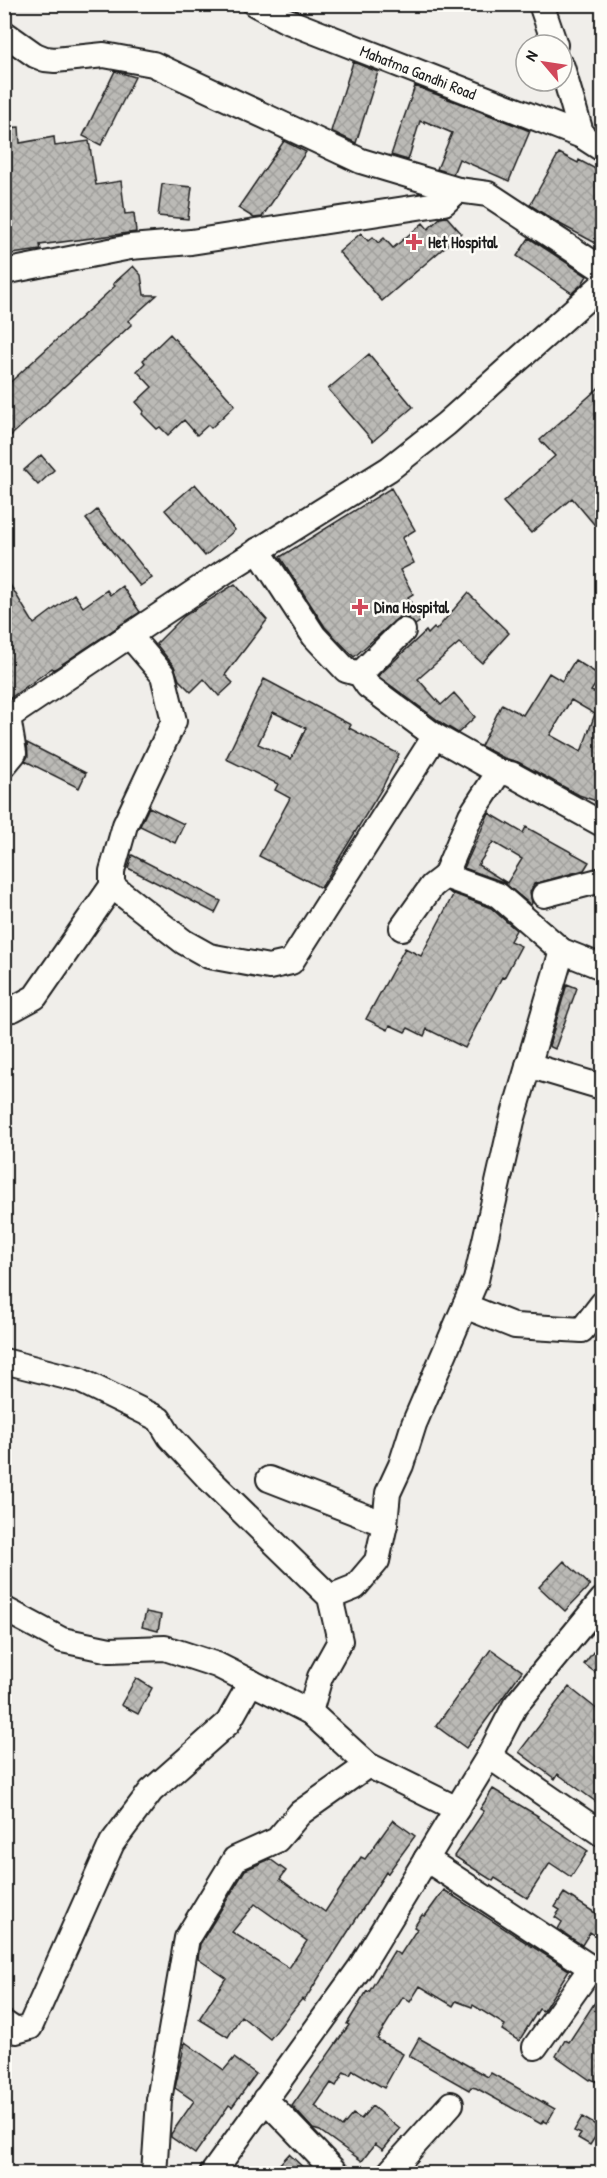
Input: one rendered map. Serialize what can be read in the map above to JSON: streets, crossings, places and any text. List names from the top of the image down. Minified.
{"streets":{"street":["Mahatma Gandhi Road"]},"places":{"health":["Het Hospital","Dina Hospital"]},"north":"top left"}
